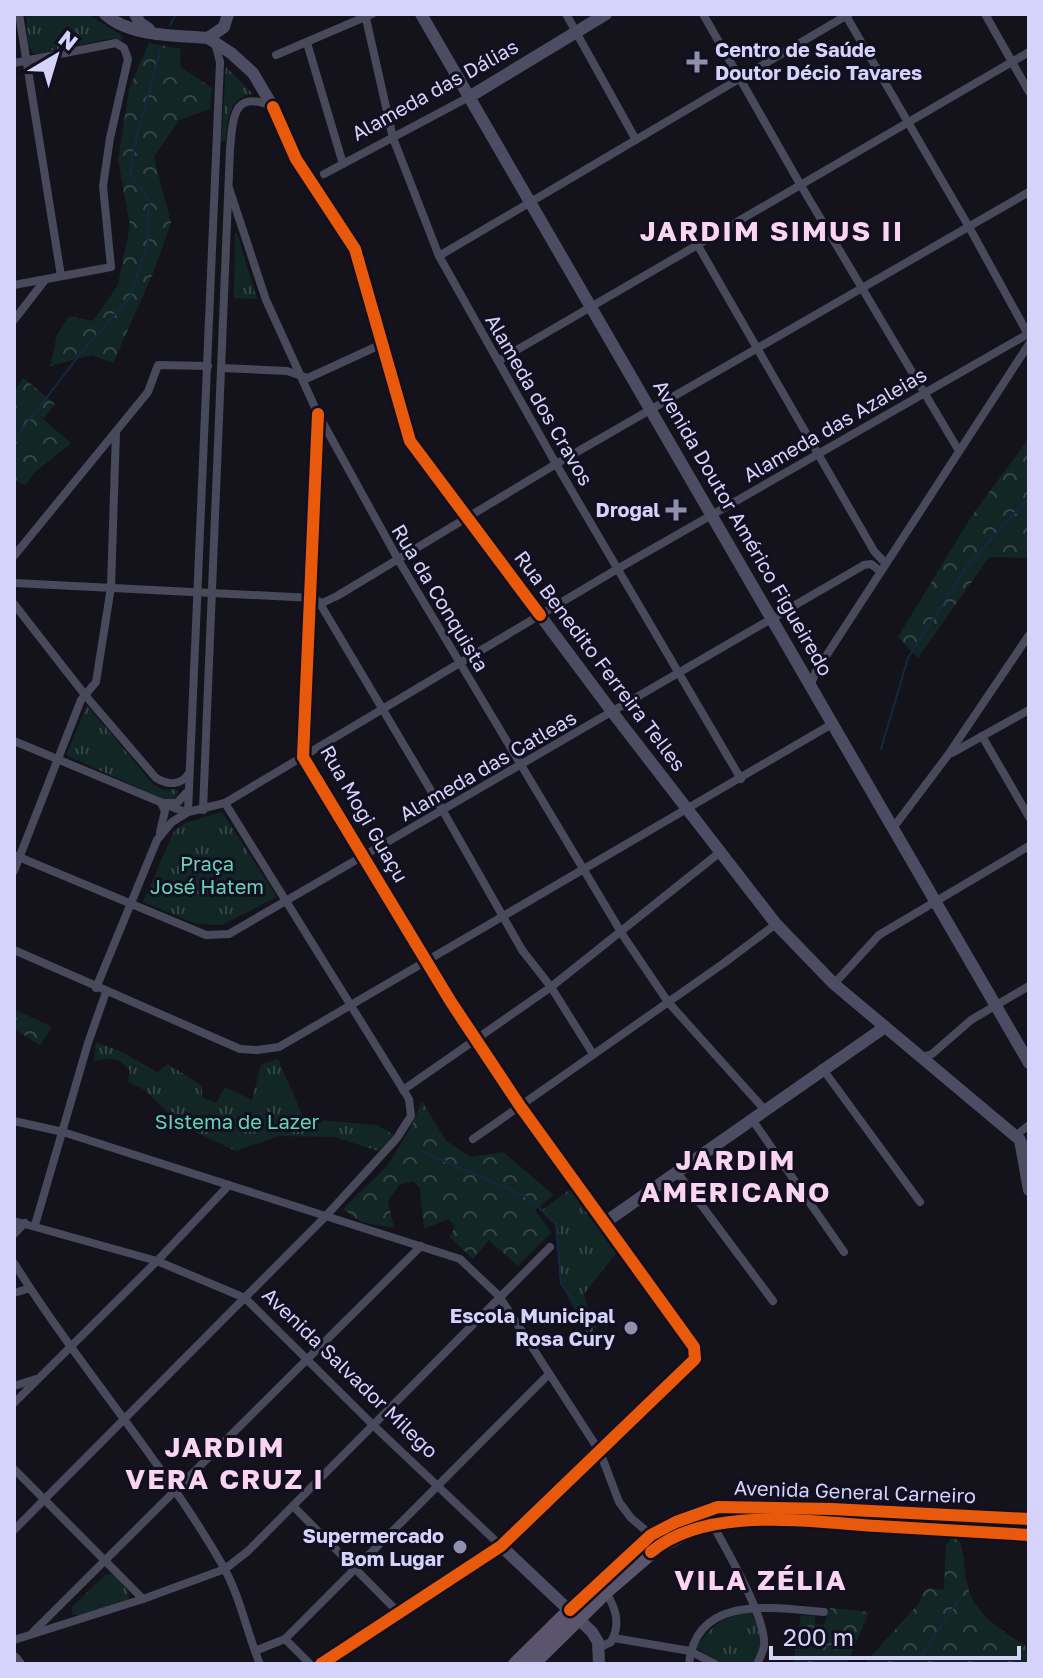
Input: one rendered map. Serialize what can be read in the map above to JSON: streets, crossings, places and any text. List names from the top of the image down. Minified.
{"streets":{"main road":["Alameda das Dálias","Avenida Doutor Américo Figueiredo","Rua Benedito Ferreira Telles","Avenida Salvador Milego","Avenida General Carneiro"],"street":["Alameda dos Cravos","Alameda das Azaleias","Rua da Conquista","Alameda das Catleas","Rua Mogi Guaçu"]},"crossings":[["Alameda das Dálias","Alameda dos Cravos"],["Alameda das Dálias","Avenida Doutor Américo Figueiredo"],["Alameda dos Cravos","Alameda das Azaleias"],["Alameda dos Cravos","Alameda das Catleas"],["Alameda das Azaleias","Avenida Doutor Américo Figueiredo"],["Alameda das Azaleias","Rua da Conquista"],["Alameda das Azaleias","Rua Benedito Ferreira Telles"],["Alameda das Azaleias","Rua Mogi Guaçu"],["Avenida Doutor Américo Figueiredo","Alameda das Catleas"],["Rua da Conquista","Alameda das Catleas"],["Rua da Conquista","Rua Mogi Guaçu"],["Rua Benedito Ferreira Telles","Alameda das Catleas"],["Alameda das Catleas","Rua Mogi Guaçu"],["Avenida Salvador Milego","Avenida General Carneiro"]],"districts":["JARDIM SIMUS II","JARDIM AMERICANO","JARDIM VERA CRUZ I","VILA ZÉLIA"],"parks":["Praça José Hatem","SIstema de Lazer"],"places":{"health":["Centro de Saúde Doutor Décio Tavares","Drogal"],"other":["Escola Municipal Rosa Cury","Supermercado Bom Lugar"]},"scale_bar":"200 m","north":"top right"}
